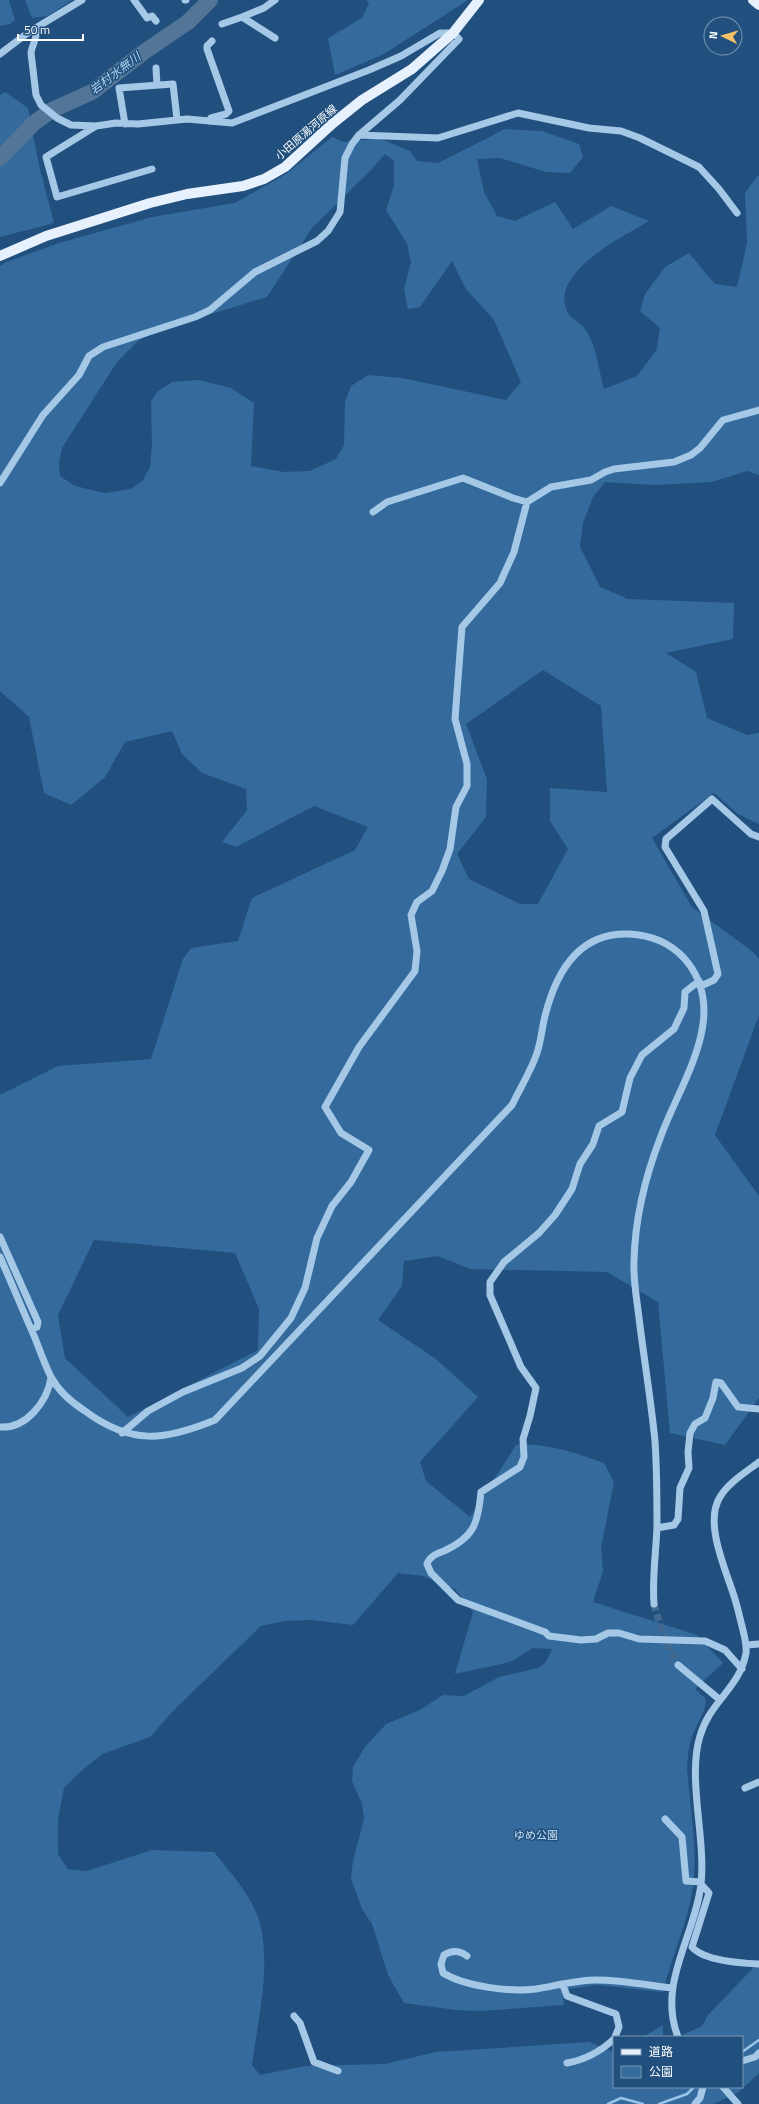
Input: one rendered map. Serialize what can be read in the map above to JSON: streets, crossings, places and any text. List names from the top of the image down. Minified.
{"streets":{"main road":["小田原湯河原線"]},"water":["岩村水無川"],"parks":["ゆめ公園"],"legend":["道路","公園"],"scale_bar":"50 m","north":"left"}
